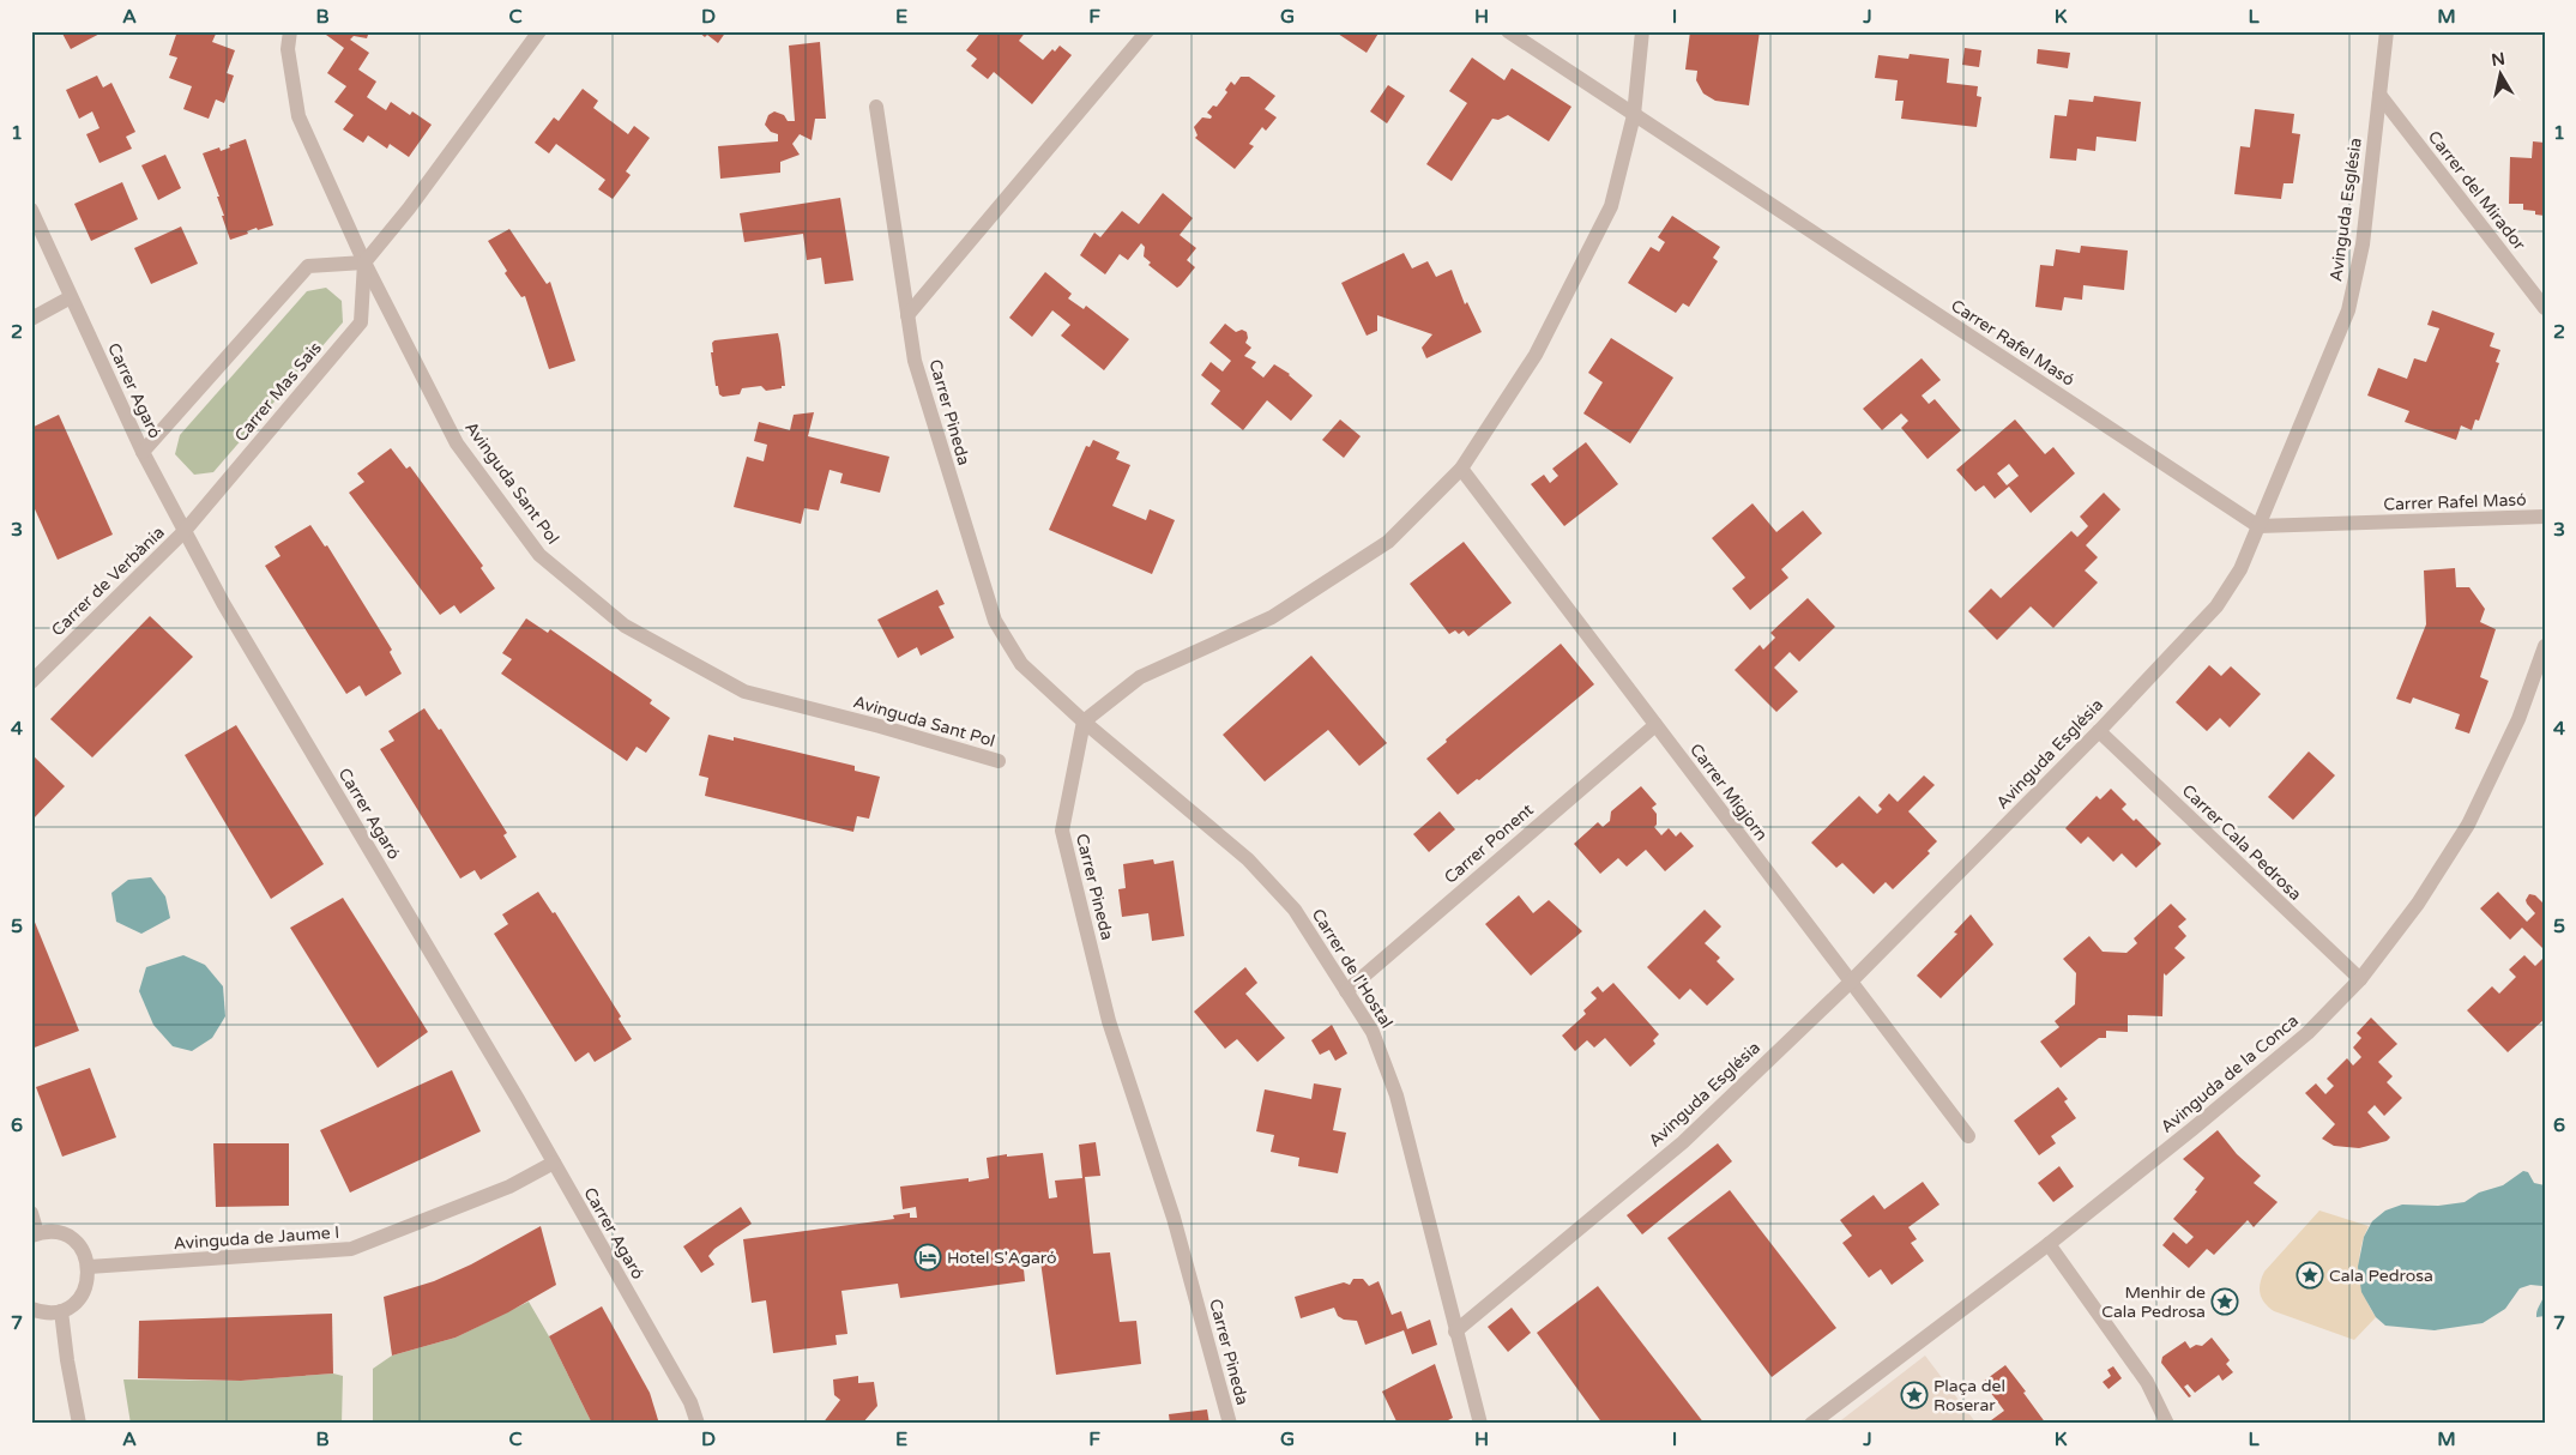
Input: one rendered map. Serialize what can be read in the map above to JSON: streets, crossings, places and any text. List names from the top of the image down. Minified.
{"streets":{"street":["Carrer del Mirador","Avinguda Església","Carrer Rafel Masó","Carrer Agaró","Carrer Mas Sais","Carrer Pineda","Avinguda Sant Pol","Carrer de Verbània","Carrer Migjorn","Carrer Cala Pedrosa","Carrer Ponent","Carrer de l'Hostal","Avinguda de la Conca","Avinguda de Jaume I"]},"crossings":[["Carrer del Mirador","Avinguda Església"],["Avinguda Església","Carrer Rafel Masó"],["Avinguda Església","Carrer Migjorn"],["Avinguda Església","Carrer Cala Pedrosa"],["Avinguda Església","Carrer de l'Hostal"],["Carrer Agaró","Carrer Mas Sais"],["Carrer Agaró","Carrer de Verbània"],["Carrer Agaró","Avinguda de Jaume I"],["Carrer Mas Sais","Avinguda Sant Pol"],["Carrer Mas Sais","Carrer de Verbània"],["Carrer Pineda","Carrer de l'Hostal"],["Carrer Migjorn","Carrer Ponent"],["Carrer Cala Pedrosa","Avinguda de la Conca"],["Carrer Ponent","Carrer de l'Hostal"]],"places":{"hotel":["Hotel S'Agaró"],"place":["Cala Pedrosa","Menhir de Cala Pedrosa","Plaça del Roserar"]},"north":"top","grid":{"columns":["A","B","C","D","E","F","G","H","I","J","K","L","M"],"rows":["1","2","3","4","5","6","7"]}}
